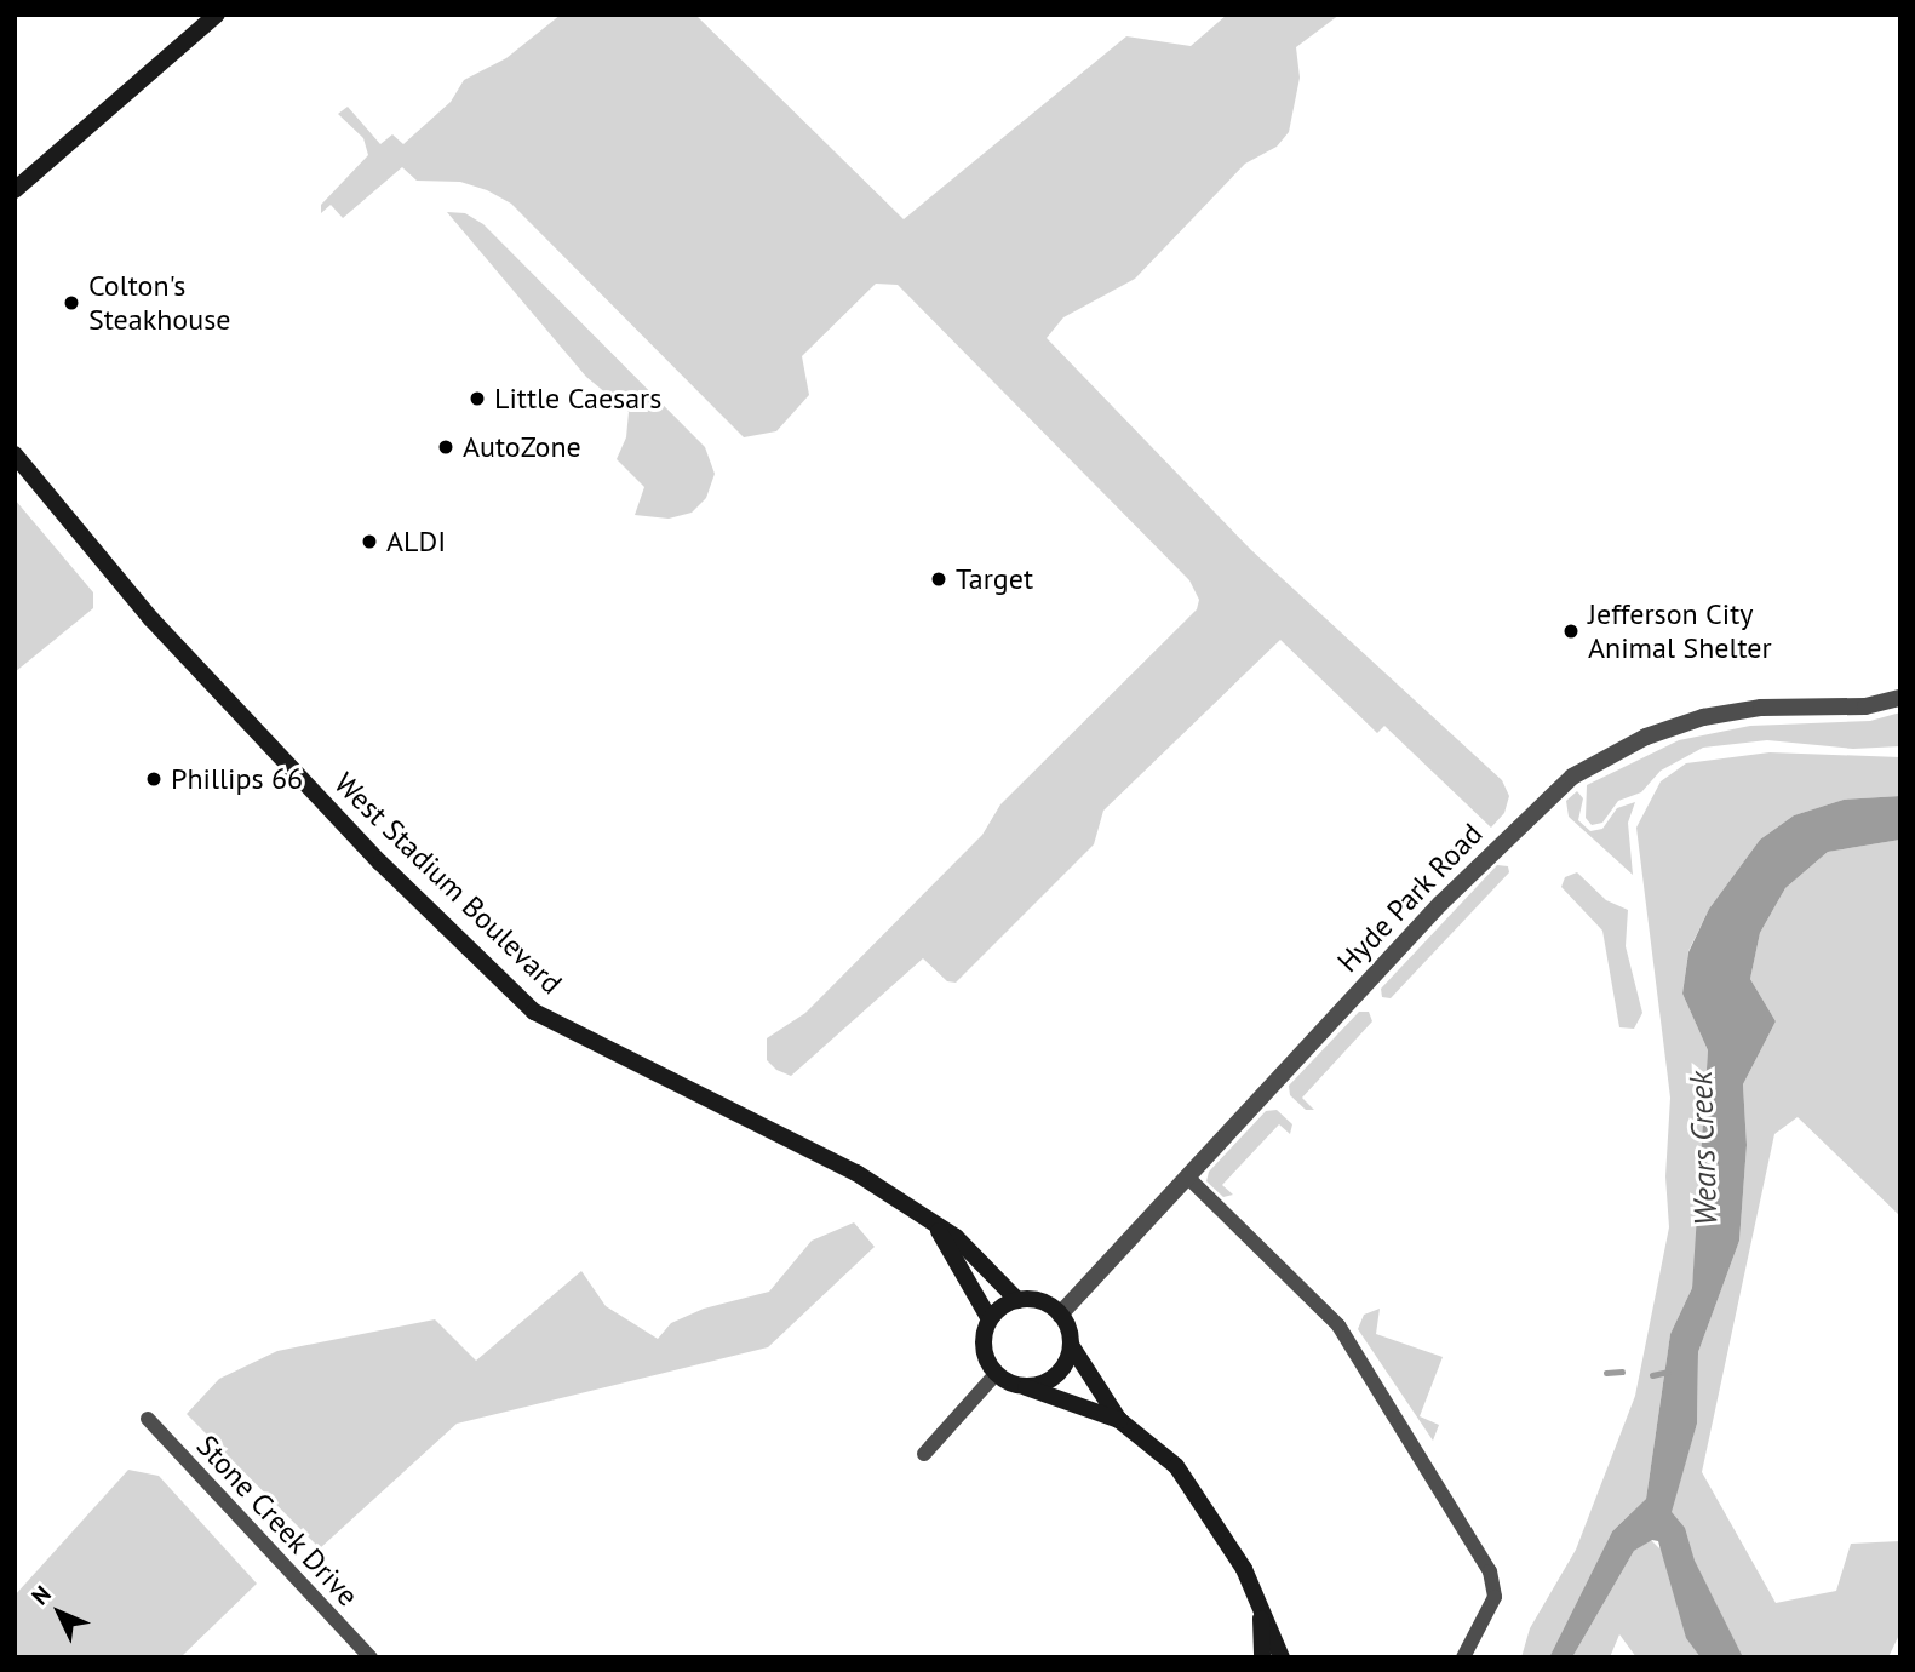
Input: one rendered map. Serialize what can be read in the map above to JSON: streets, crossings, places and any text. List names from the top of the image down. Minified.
{"streets":{"main road":["West Stadium Boulevard"],"street":["Hyde Park Road","Stone Creek Drive"]},"crossings":[["West Stadium Boulevard","Hyde Park Road"]],"water":["Wears Creek"],"places":["Colton's Steakhouse","Little Caesars","AutoZone","ALDI","Target","Jefferson City Animal Shelter","Phillips 66"],"north":"top left"}
